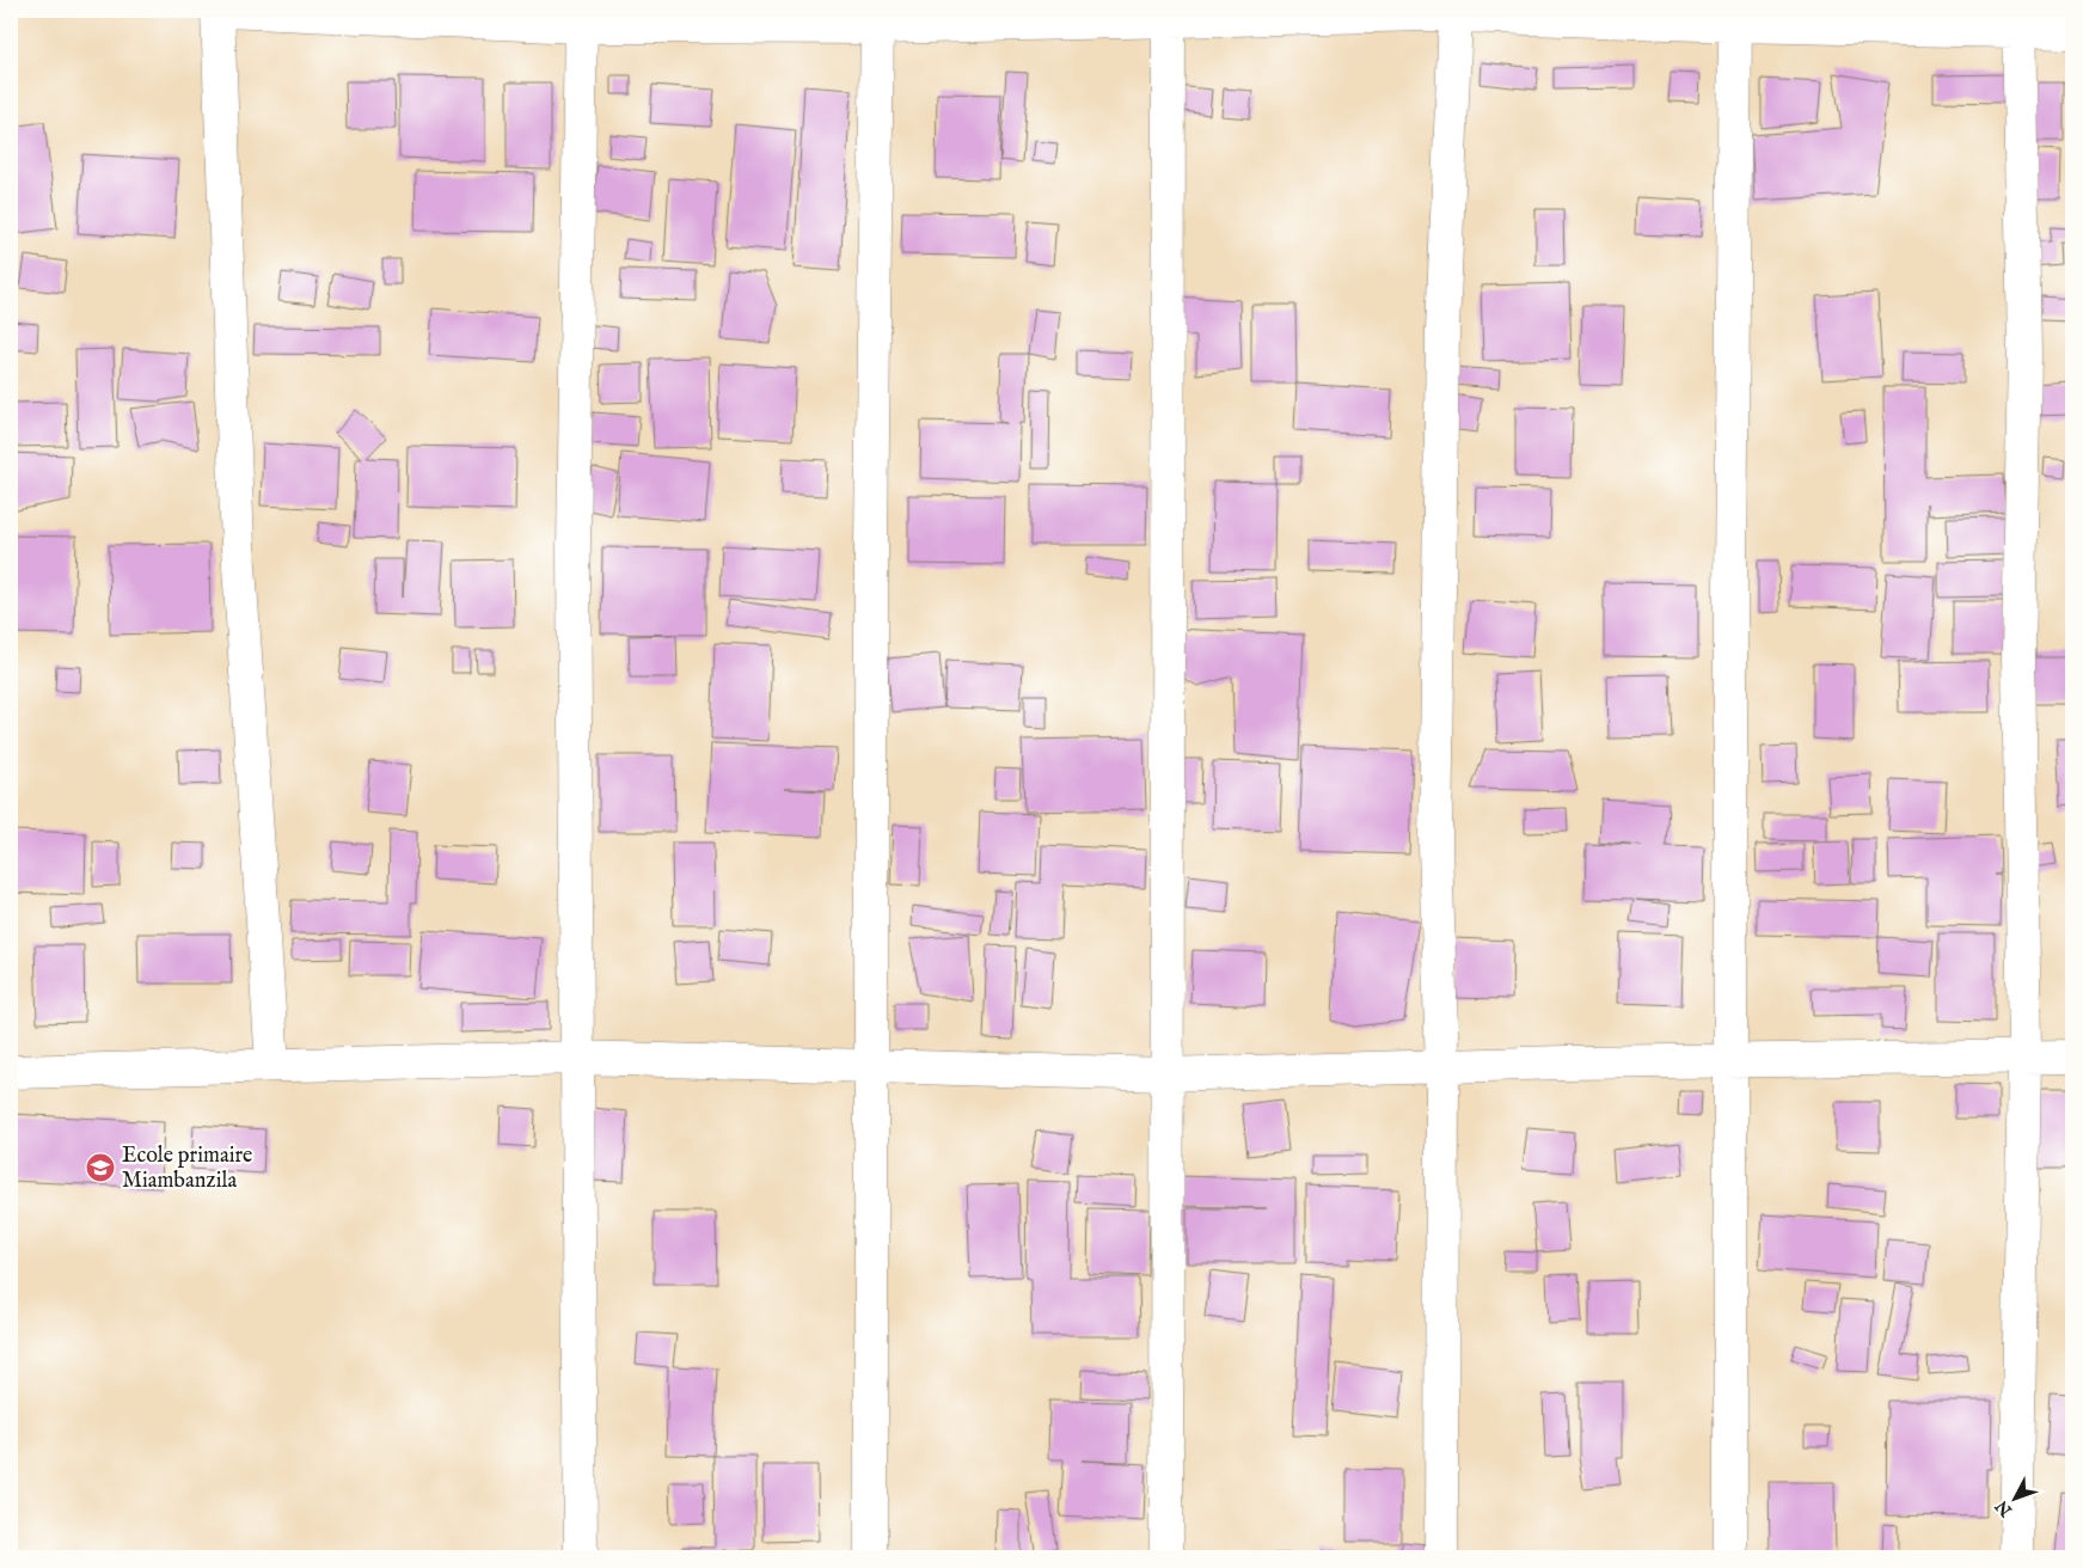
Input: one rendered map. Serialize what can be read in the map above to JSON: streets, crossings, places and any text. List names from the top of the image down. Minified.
{"places":{"school or university":["Ecole primaire Miambanzila"]},"north":"bottom left"}
